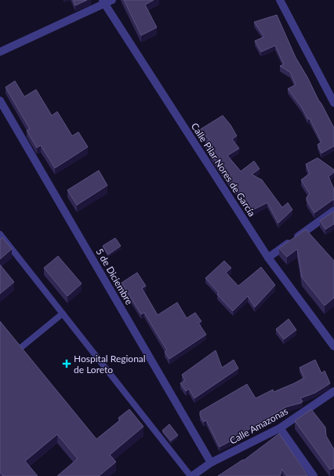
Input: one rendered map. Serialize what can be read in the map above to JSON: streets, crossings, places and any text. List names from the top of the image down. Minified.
{"streets":{"street":["Calle Pilar Nores de García","5 de Diciembre","Calle Amazonas"]},"crossings":[["5 de Diciembre","Calle Amazonas"]],"places":{"health":["Hospital Regional de Loreto"]}}
